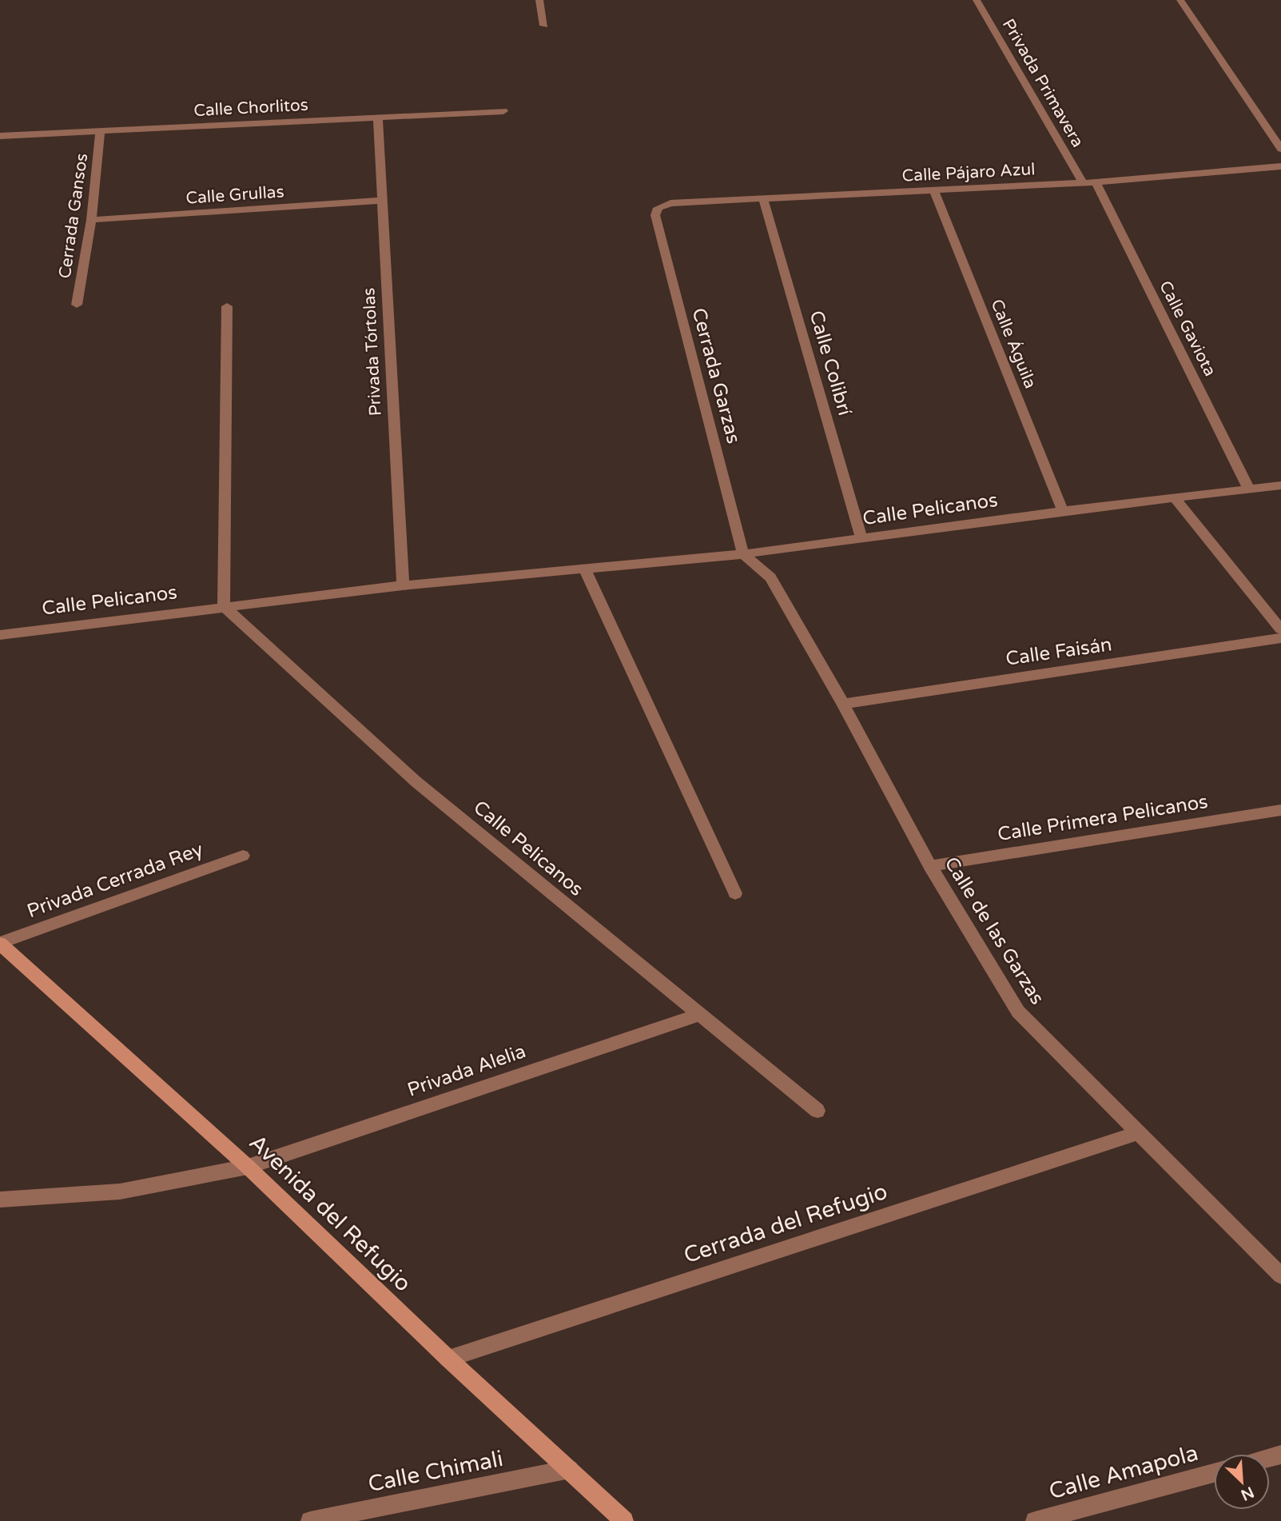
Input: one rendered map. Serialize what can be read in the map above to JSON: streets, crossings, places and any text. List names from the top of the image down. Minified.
{"streets":{"main road":["Avenida del Refugio"],"street":["Privada Primavera","Calle Chorlitos","Calle Pájaro Azul","Calle Grullas","Cerrada Gansos","Calle Gaviota","Calle Águila","Privada Tórtolas","Calle Colibrí","Cerrada Garzas","Calle Pelicanos","Calle Faisán","Calle Primera Pelicanos","Privada Cerrada Rey","Calle de las Garzas","Privada Alelia","Cerrada del Refugio","Calle Chimali","Calle Amapola"]},"crossings":[["Privada Primavera","Calle Pájaro Azul"],["Calle Chorlitos","Cerrada Gansos"],["Calle Chorlitos","Privada Tórtolas"],["Calle Pájaro Azul","Calle Gaviota"],["Calle Pájaro Azul","Calle Águila"],["Calle Pájaro Azul","Calle Colibrí"],["Calle Pájaro Azul","Cerrada Garzas"],["Calle Grullas","Cerrada Gansos"],["Calle Grullas","Privada Tórtolas"],["Calle Gaviota","Calle Pelicanos"],["Calle Águila","Calle Pelicanos"],["Privada Tórtolas","Calle Pelicanos"],["Calle Colibrí","Calle Pelicanos"],["Cerrada Garzas","Calle Pelicanos"],["Cerrada Garzas","Calle de las Garzas"],["Calle Pelicanos","Calle de las Garzas"],["Calle Pelicanos","Privada Alelia"],["Calle Faisán","Calle de las Garzas"],["Calle Primera Pelicanos","Calle de las Garzas"],["Privada Cerrada Rey","Avenida del Refugio"],["Calle de las Garzas","Cerrada del Refugio"],["Privada Alelia","Avenida del Refugio"],["Avenida del Refugio","Cerrada del Refugio"],["Avenida del Refugio","Calle Chimali"]],"north":"bottom right"}
